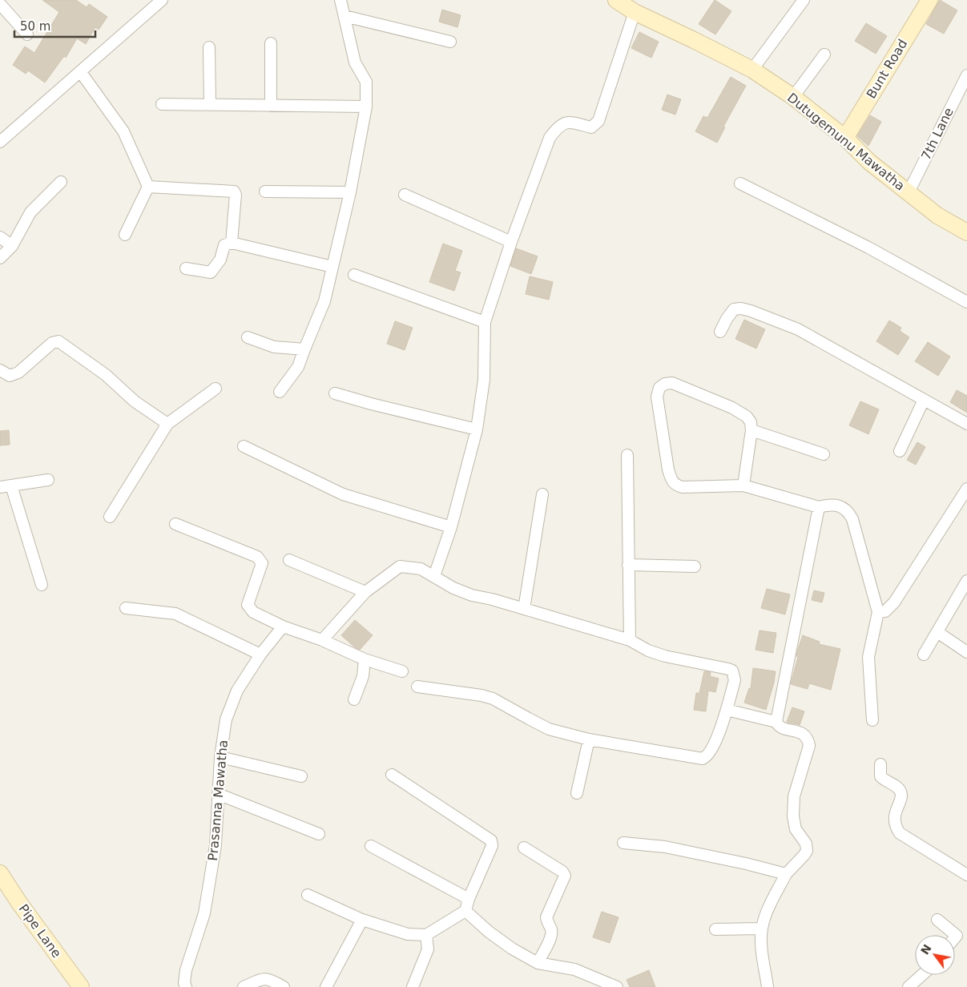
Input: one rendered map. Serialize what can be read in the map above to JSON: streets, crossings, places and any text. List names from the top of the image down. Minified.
{"streets":{"street":["Bunt Road","7th Lane","Dutugemunu Mawatha","Prasanna Mawatha","Pipe Lane"]},"crossings":[["Bunt Road","Dutugemunu Mawatha"],["7th Lane","Dutugemunu Mawatha"]],"scale_bar":"50 m","north":"top left"}
